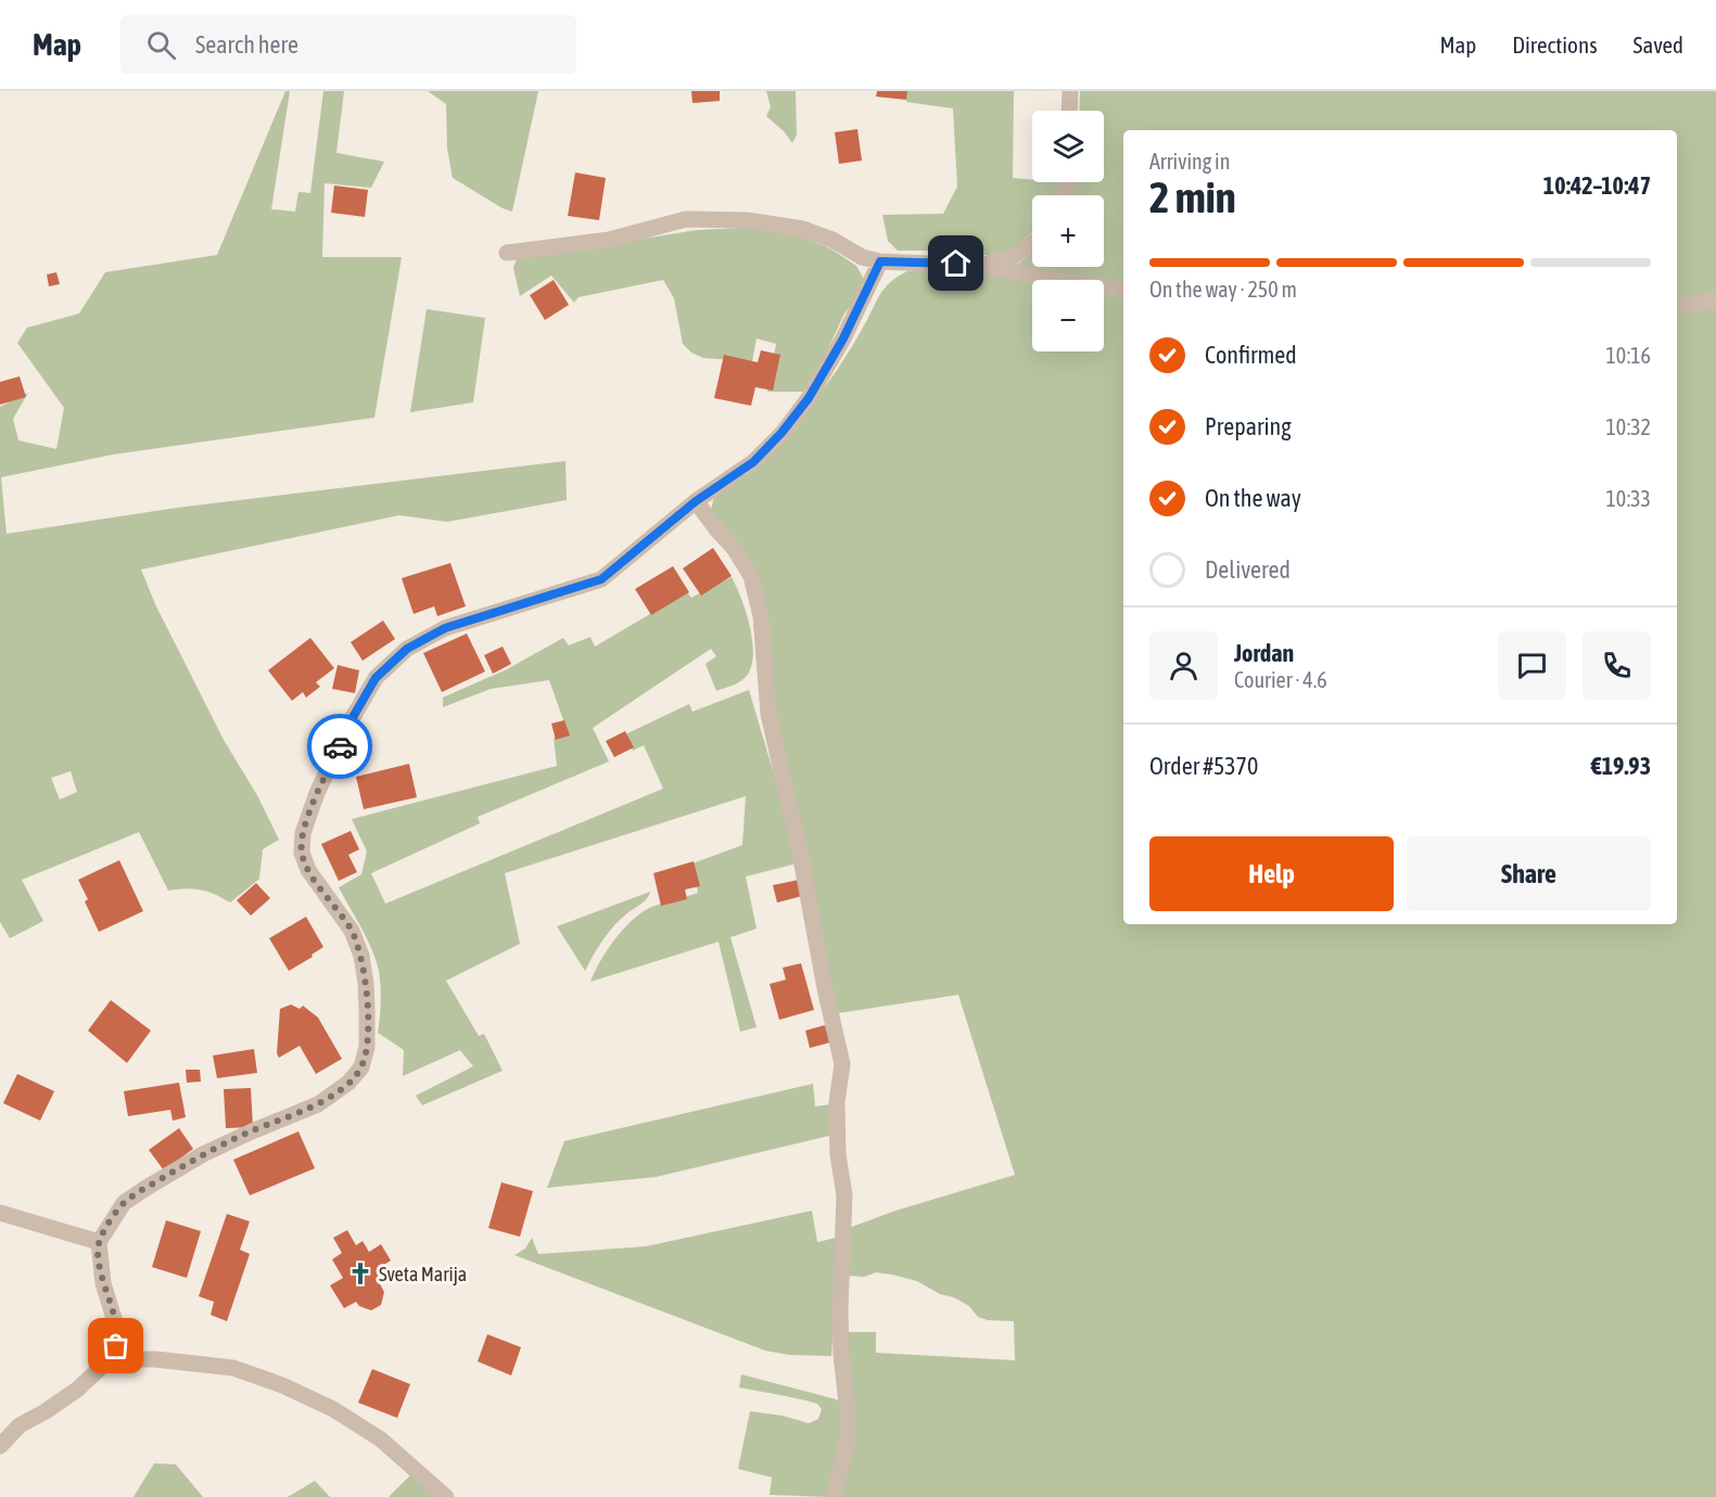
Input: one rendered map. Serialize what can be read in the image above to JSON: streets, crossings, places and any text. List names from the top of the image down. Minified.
{"places":{"church":["Sveta Marija"]},"page":{"header":"Map","search":"Search here","nav":["Map","Directions","Saved"],"map_buttons":["+","−"],"heading":["2 min","Arriving in","10:42–10:47"],"panel":["Jordan","Courier · 4.6","Order #5370","€19.93"],"bar":"On the way · 250 m","list":[["Confirmed","10:16"],["Preparing","10:32"],["On the way","10:33"],"Delivered"],"buttons":["Help","Share"]}}
